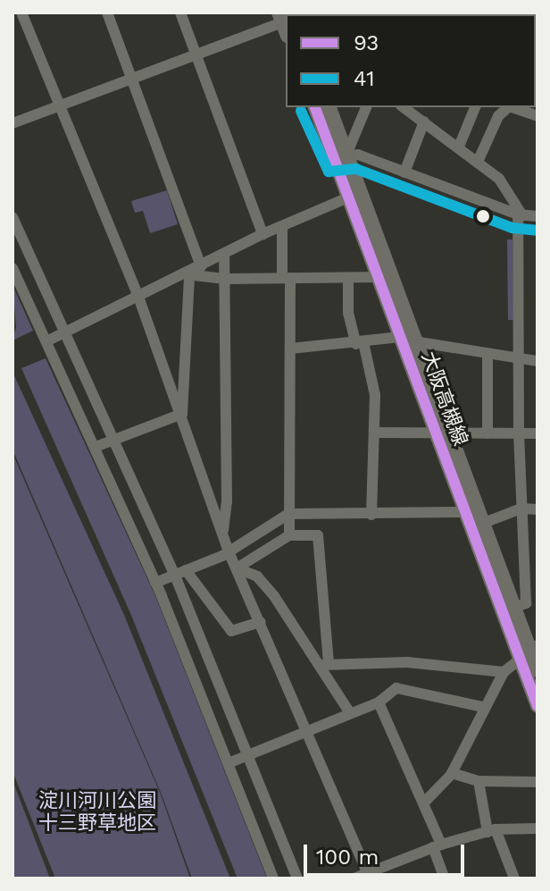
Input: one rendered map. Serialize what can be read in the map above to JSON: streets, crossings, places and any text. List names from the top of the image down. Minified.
{"streets":{"main road":["大阪高槻線"]},"parks":["淀川河川公園 十三野草地区"],"lines":["transit line 93","transit line 41"],"legend":["93","41"],"scale_bar":"100 m"}
